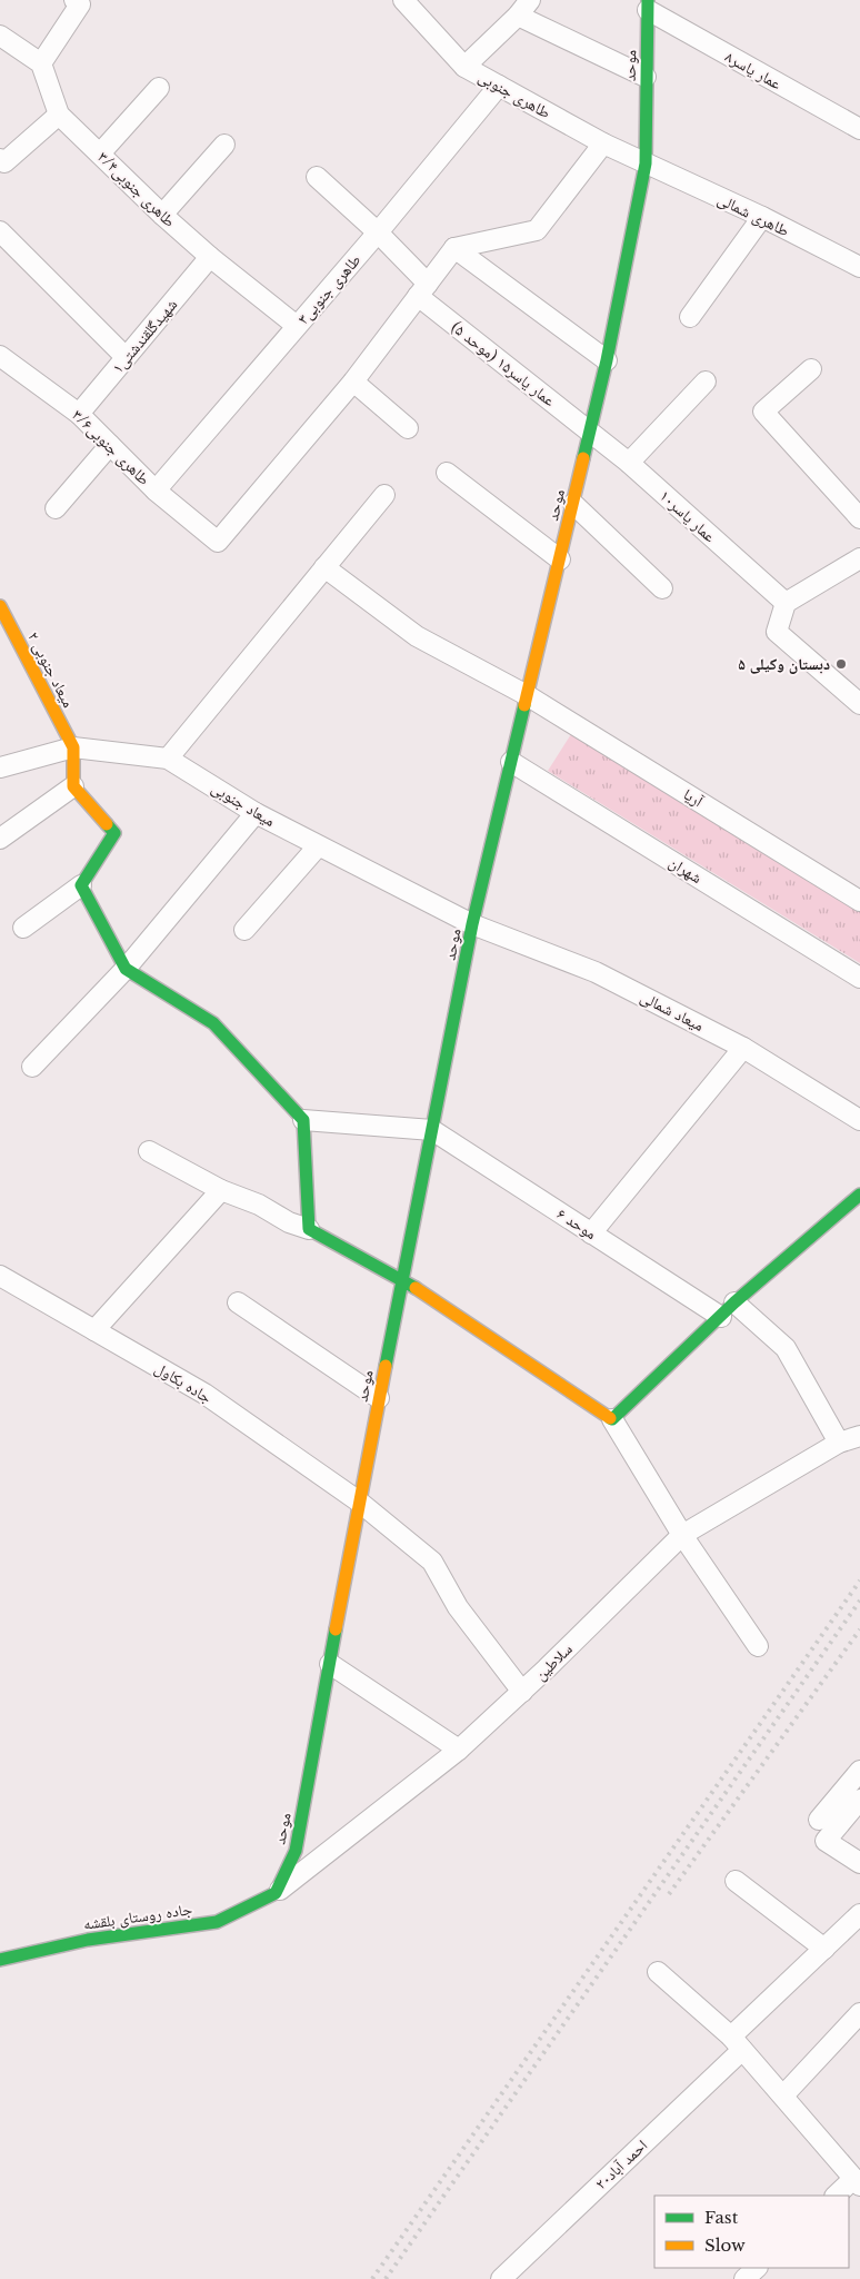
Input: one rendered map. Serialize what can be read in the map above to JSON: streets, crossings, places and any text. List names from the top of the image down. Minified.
{"streets":{"street":["موحد","عمار یاسر۸","طاهری جنوبی","طاهری جنوبی۳/۴","طاهری شمالی","طاهری جنوبی۳","شهیدگلقندشتی۱","عمار یاسر۱۵ (موحد ۵)","طاهری جنوبی۳/۶","عمار یاسر۱۰","میعاد جنوبی ۲","آریا","میعاد جنوبی","شهران","میعاد شمالی","موحد ۶","جاده بکاول","سلاطین","جاده روستای بلقشه","احمد آباد۲۰"]},"crossings":[["موحد","عمار یاسر۸"],["موحد","طاهری جنوبی"],["موحد","طاهری شمالی"],["موحد","عمار یاسر۱۵ (موحد ۵)"],["موحد","عمار یاسر۱۰"],["موحد","آریا"],["موحد","میعاد جنوبی"],["موحد","شهران"],["موحد","میعاد شمالی"],["موحد","موحد ۶"],["موحد","جاده بکاول"],["موحد","سلاطین"],["موحد","جاده روستای بلقشه"],["طاهری جنوبی","طاهری شمالی"],["طاهری جنوبی","طاهری جنوبی۳"],["طاهری جنوبی۳/۴","طاهری جنوبی۳"],["طاهری جنوبی۳/۴","شهیدگلقندشتی۱"],["طاهری جنوبی۳","عمار یاسر۱۵ (موحد ۵)"],["طاهری جنوبی۳","طاهری جنوبی۳/۶"],["شهیدگلقندشتی۱","طاهری جنوبی۳/۶"],["عمار یاسر۱۵ (موحد ۵)","عمار یاسر۱۰"],["میعاد جنوبی ۲","میعاد جنوبی"],["میعاد جنوبی","میعاد شمالی"],["جاده بکاول","سلاطین"],["سلاطین","جاده روستای بلقشه"]],"places":["دبستان وکیلی ۵"],"legend":["Fast","Slow"]}
